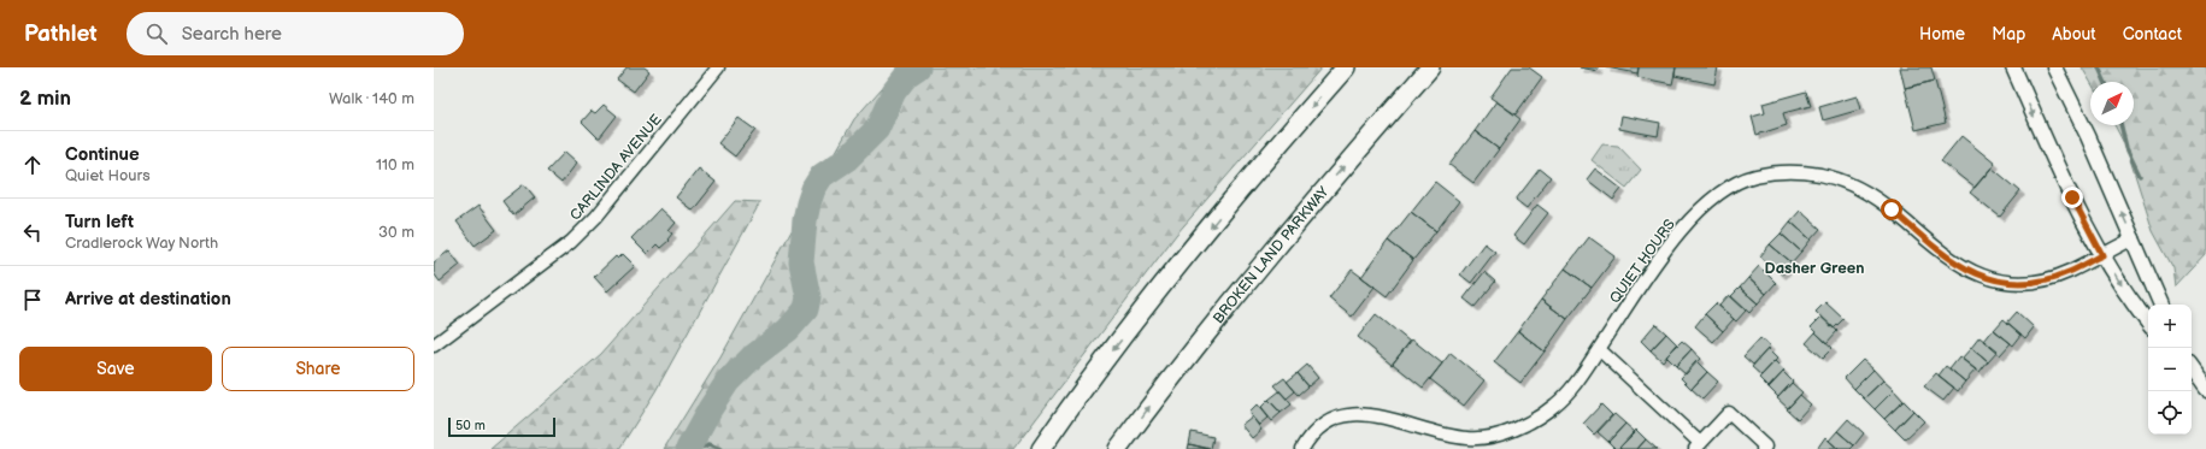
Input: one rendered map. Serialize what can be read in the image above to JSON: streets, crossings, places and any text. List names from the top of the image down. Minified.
{"streets":{"main road":["BROKEN LAND PARKWAY"],"street":["CARLINDA AVENUE","QUIET HOURS"]},"districts":["Dasher Green"],"scale_bar":"50 m","north":"top right","page":{"header":"Pathlet","search":"Search here","nav":["Home","Map","About","Contact"],"heading":["2 min","Walk · 140 m"],"list":[["Continue","Quiet Hours","110 m"],["Turn left","Cradlerock Way North","30 m"],"Arrive at destination"],"map_buttons":["+","−"],"buttons":["Save","Share"],"scale":"50 m"}}
